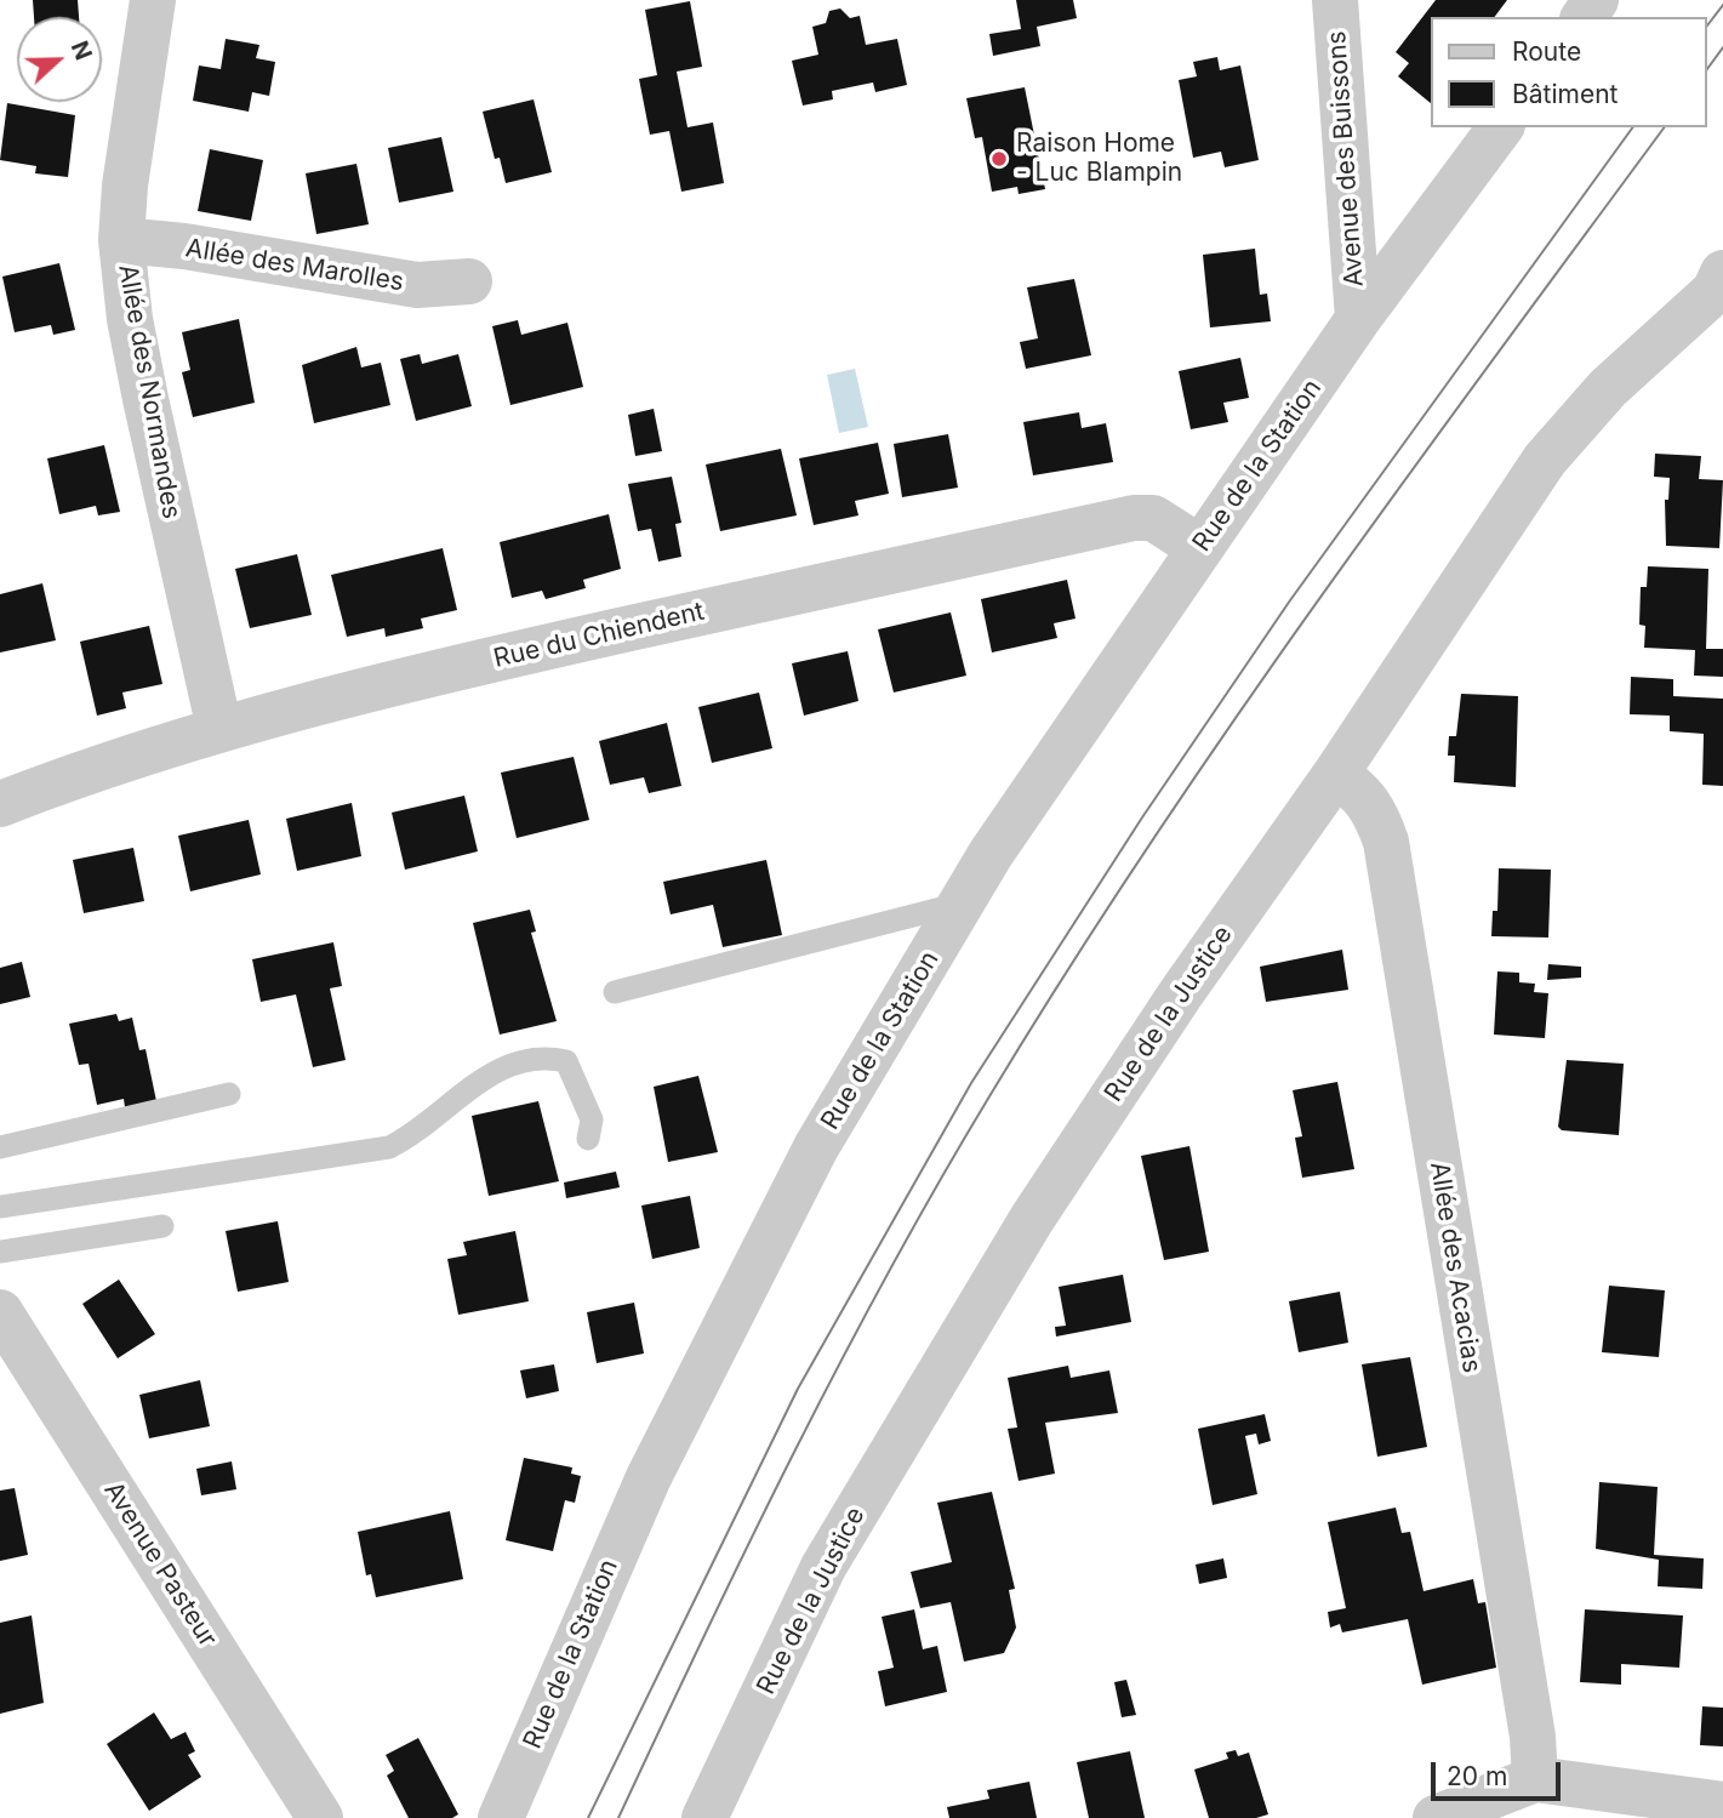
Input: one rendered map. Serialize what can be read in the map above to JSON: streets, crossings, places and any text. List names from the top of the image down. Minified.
{"streets":{"street":["Avenue des Buissons","Allée des Marolles","Allée des Normandes","Rue de la Station","Rue du Chiendent","Rue de la Justice","Allée des Acacias","Avenue Pasteur"]},"crossings":[["Avenue des Buissons","Rue de la Station"],["Allée des Marolles","Allée des Normandes"],["Allée des Normandes","Rue du Chiendent"],["Rue de la Station","Rue du Chiendent"],["Rue de la Justice","Allée des Acacias"]],"places":["Raison Home - Luc Blampin"],"legend":["Route","Bâtiment"],"scale_bar":"20 m","north":"right"}
